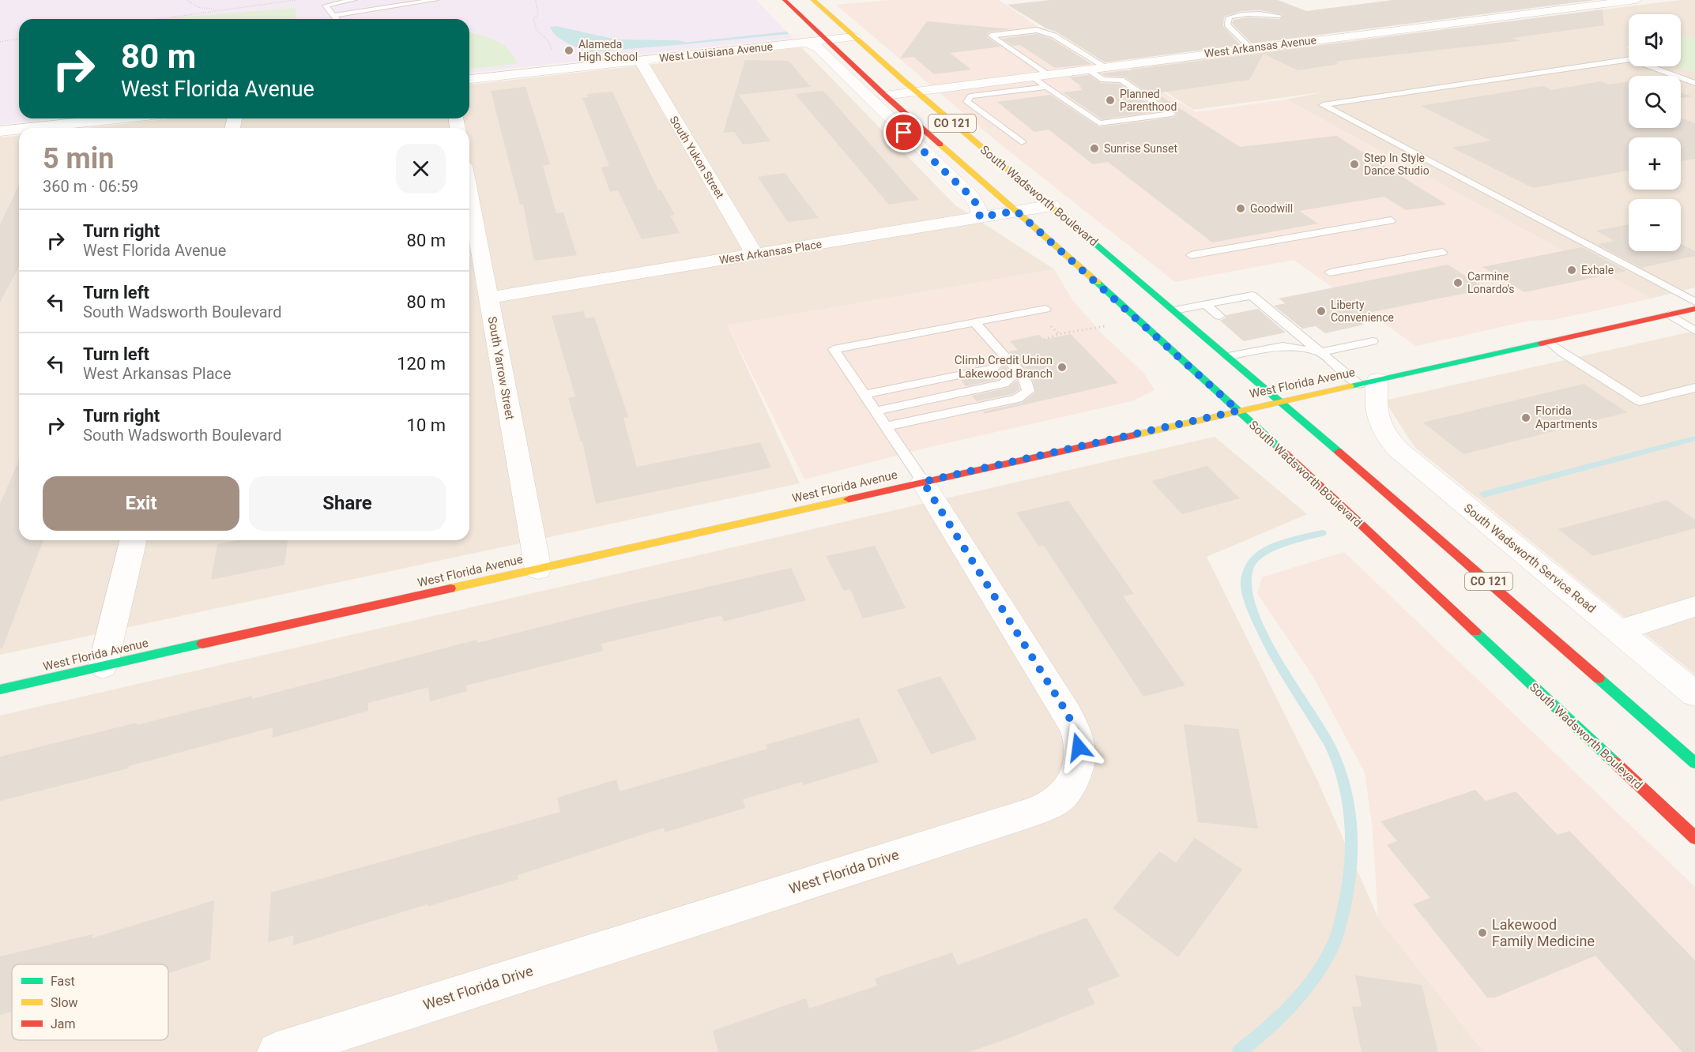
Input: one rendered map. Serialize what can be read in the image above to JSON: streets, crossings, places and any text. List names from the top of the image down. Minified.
{"streets":{"main road":["CO 121","South Wadsworth Boulevard","West Florida Avenue"],"street":["West Arkansas Avenue","West Louisiana Avenue","South Yukon Street","West Arkansas Place","South Yarrow Street","South Wadsworth Service Road","West Florida Drive"]},"crossings":[["West Arkansas Avenue","South Wadsworth Boulevard"],["West Louisiana Avenue","South Yukon Street"],["West Louisiana Avenue","South Wadsworth Boulevard"],["South Yukon Street","West Arkansas Place"],["South Wadsworth Boulevard","West Arkansas Place"],["South Wadsworth Boulevard","West Florida Avenue"],["West Arkansas Place","South Yarrow Street"],["South Yarrow Street","West Florida Avenue"],["West Florida Avenue","South Wadsworth Service Road"],["West Florida Avenue","West Florida Drive"]],"places":["Alameda High School","Planned Parenthood","Sunrise Sunset","Step In Style Dance Studio","Goodwill","Exhale","Carmine Lonardo's","Liberty Convenience","Climb Credit Union Lakewood Branch","Florida Apartments","Lakewood Family Medicine"],"legend":["Fast","Slow","Jam"],"page":{"map_buttons":["+","−"],"turn":["80 m","West Florida Avenue"],"heading":["5 min","360 m · 06:59"],"list":[{"name":"Turn right","note":"West Florida Avenue","value":"80 m"},{"name":"Turn left","note":"South Wadsworth Boulevard","value":"80 m"},{"name":"Turn left","note":"West Arkansas Place","value":"120 m"},{"name":"Turn right","note":"South Wadsworth Boulevard","value":"10 m"}],"buttons":["Exit","Share"]}}
